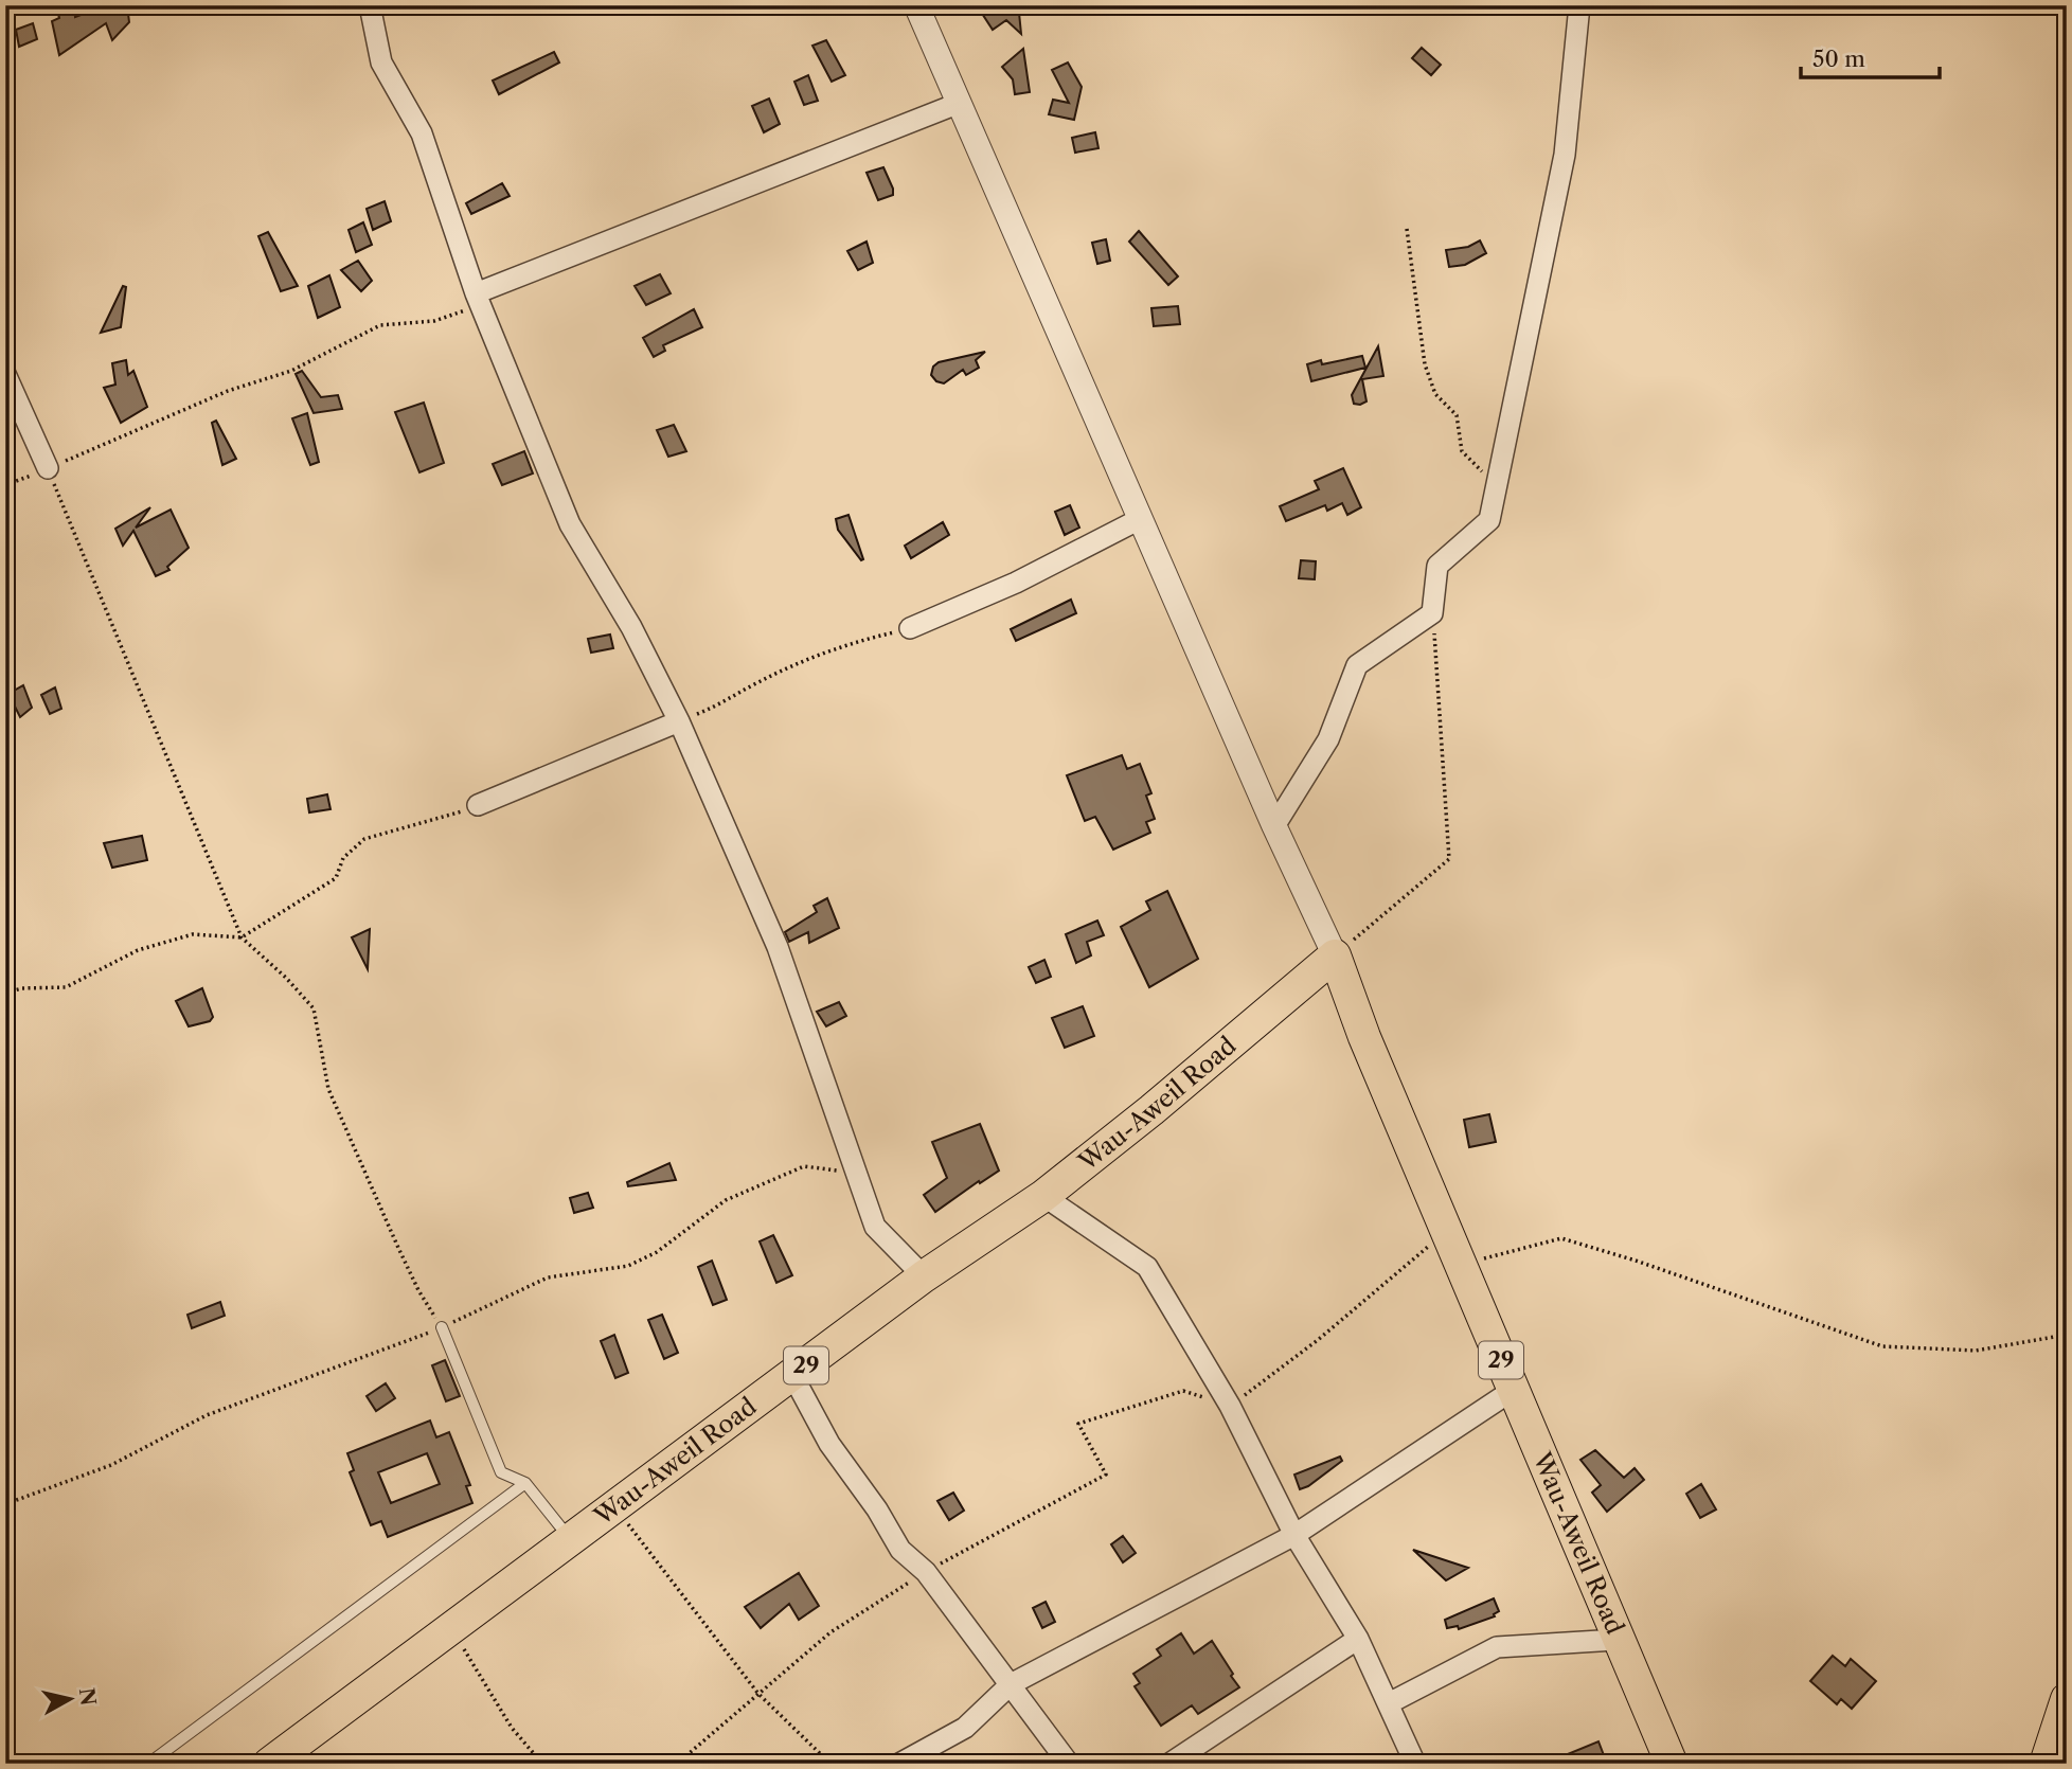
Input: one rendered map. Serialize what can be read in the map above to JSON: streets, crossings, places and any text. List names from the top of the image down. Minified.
{"streets":{"main road":["Wau-Aweil Road","29"]},"scale_bar":"50 m","north":"right"}
